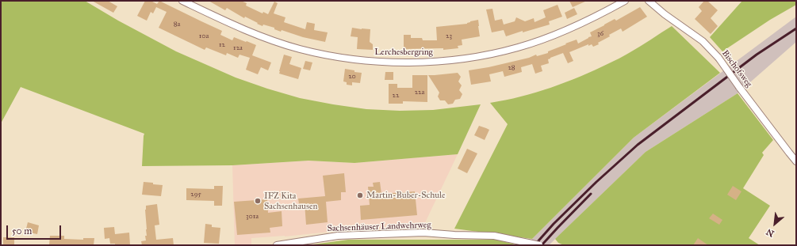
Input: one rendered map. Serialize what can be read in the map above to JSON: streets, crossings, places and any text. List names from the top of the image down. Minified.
{"streets":{"street":["Lerchesbergring","Bischofsweg","Sachsenhäuser Landwehrweg"]},"places":["Martin-Buber-Schule","IFZ Kita Sachsenhausen"],"house_numbers":["8a","36","10a","23","12","12a","28","20","22a","22","295","301a"],"scale_bar":"50 m","north":"bottom left"}
